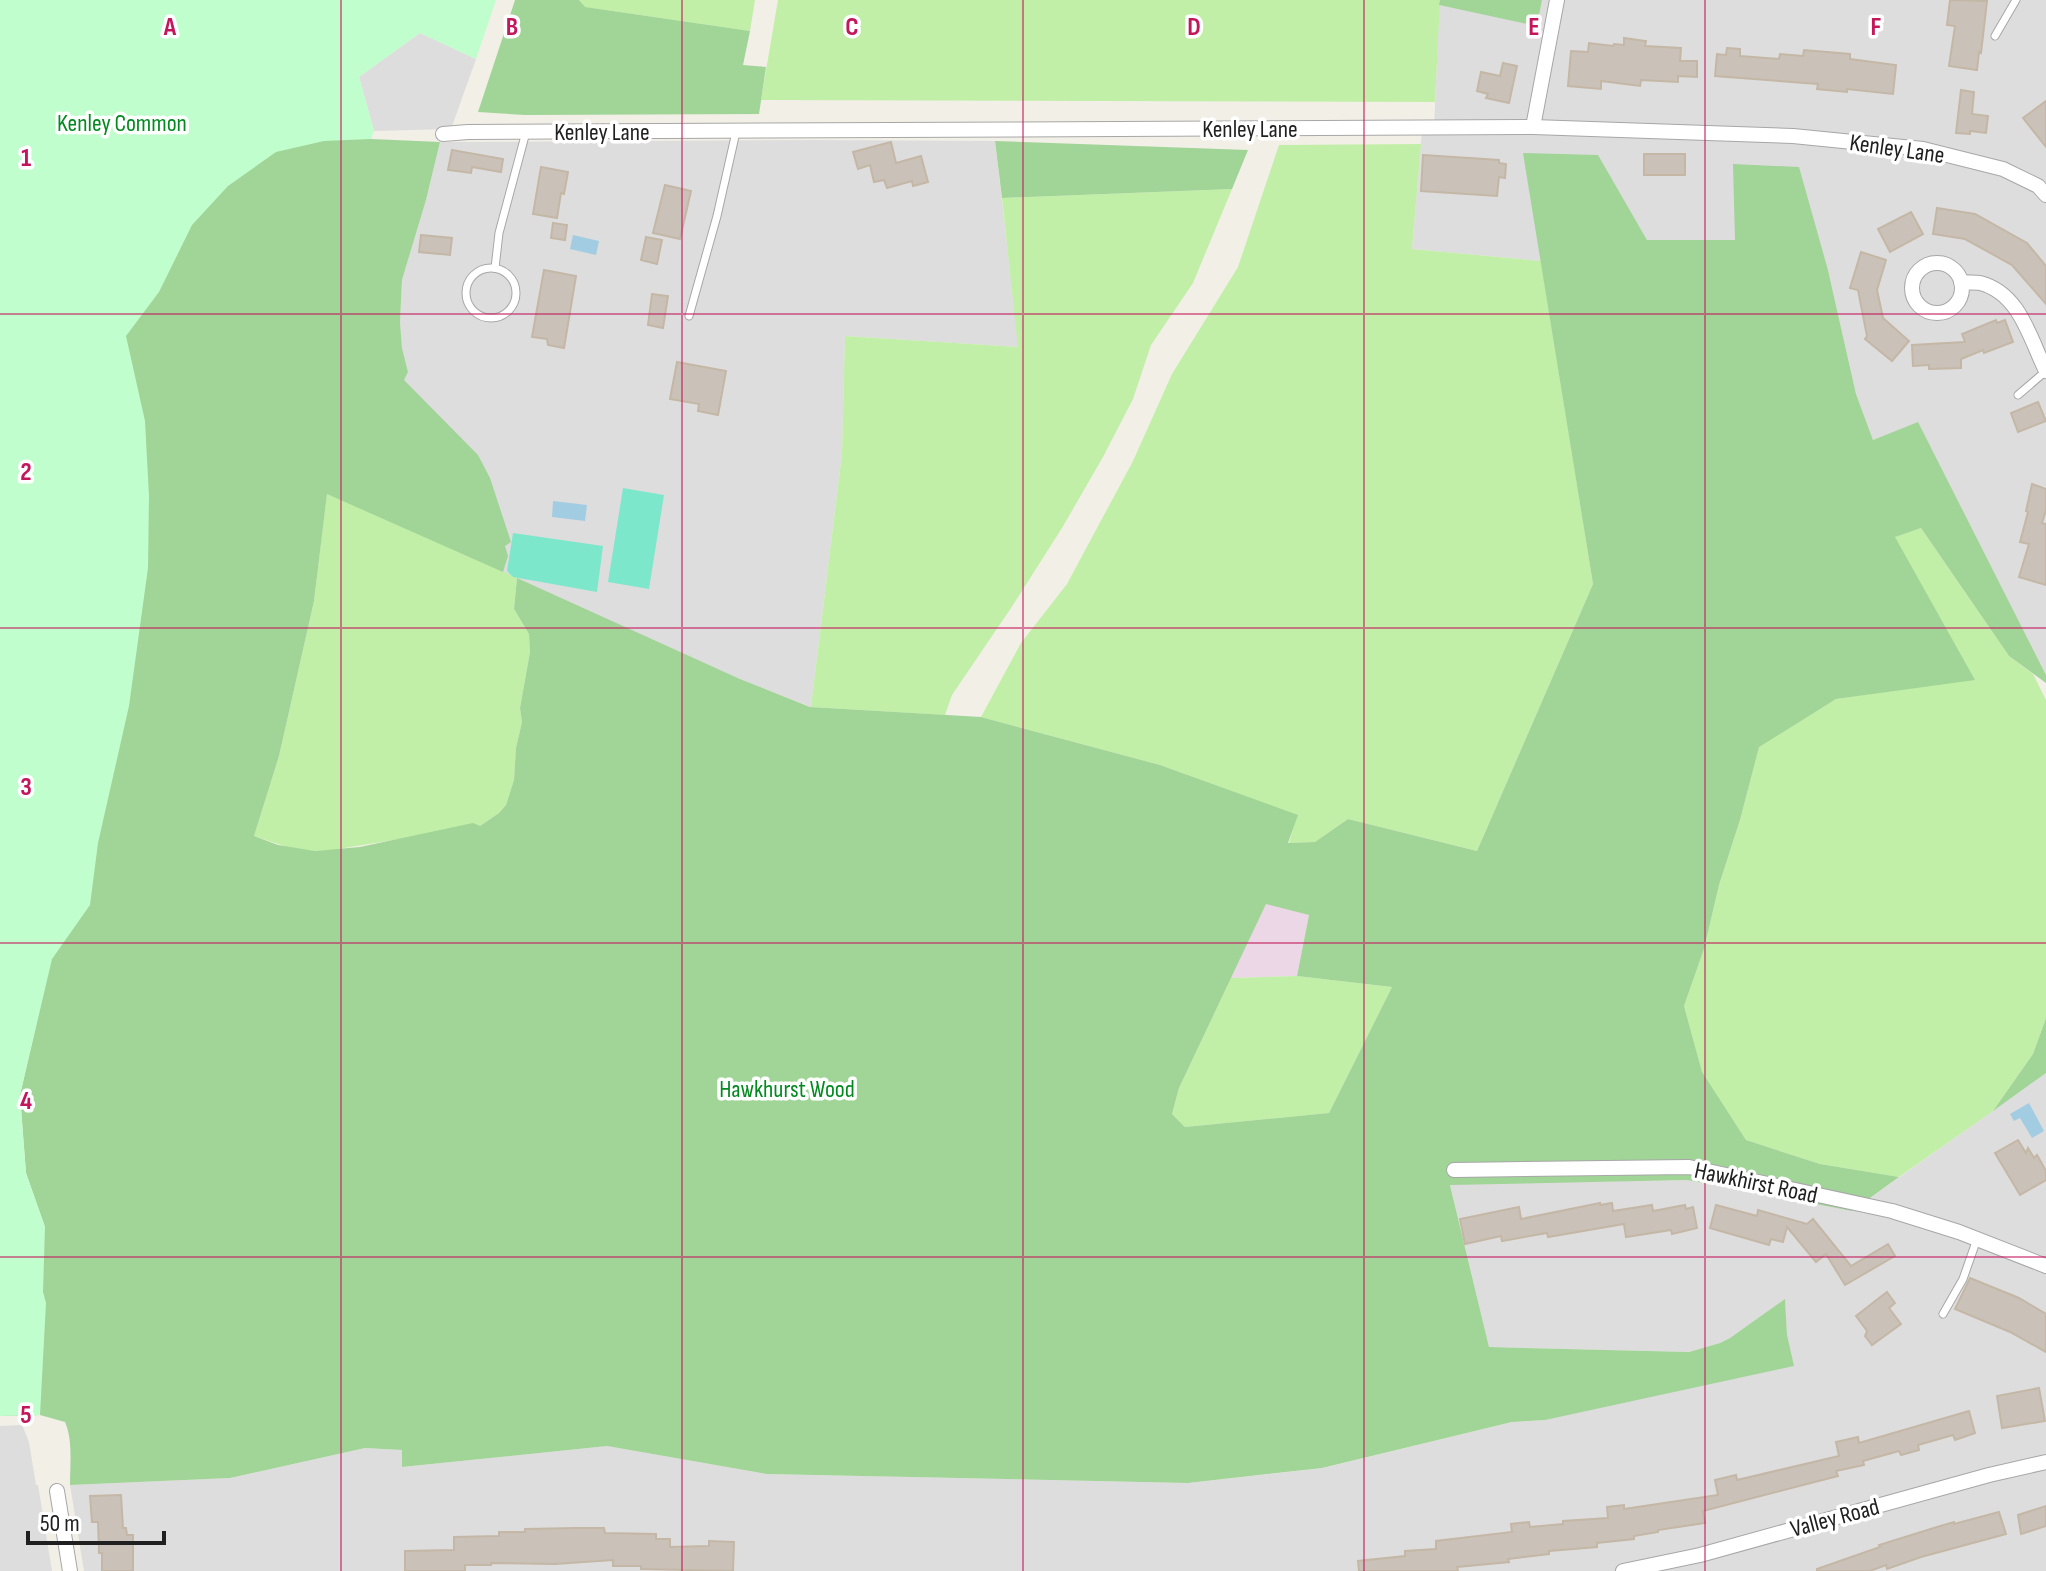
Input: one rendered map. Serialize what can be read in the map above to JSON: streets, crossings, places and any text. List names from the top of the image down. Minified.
{"streets":{"street":["Kenley Lane","Hawkhirst Road","Valley Road"]},"parks":["Kenley Common","Hawkhurst Wood"],"scale_bar":"50 m","grid":{"columns":["A","B","C","D","E","F"],"rows":["1","2","3","4","5"]}}
